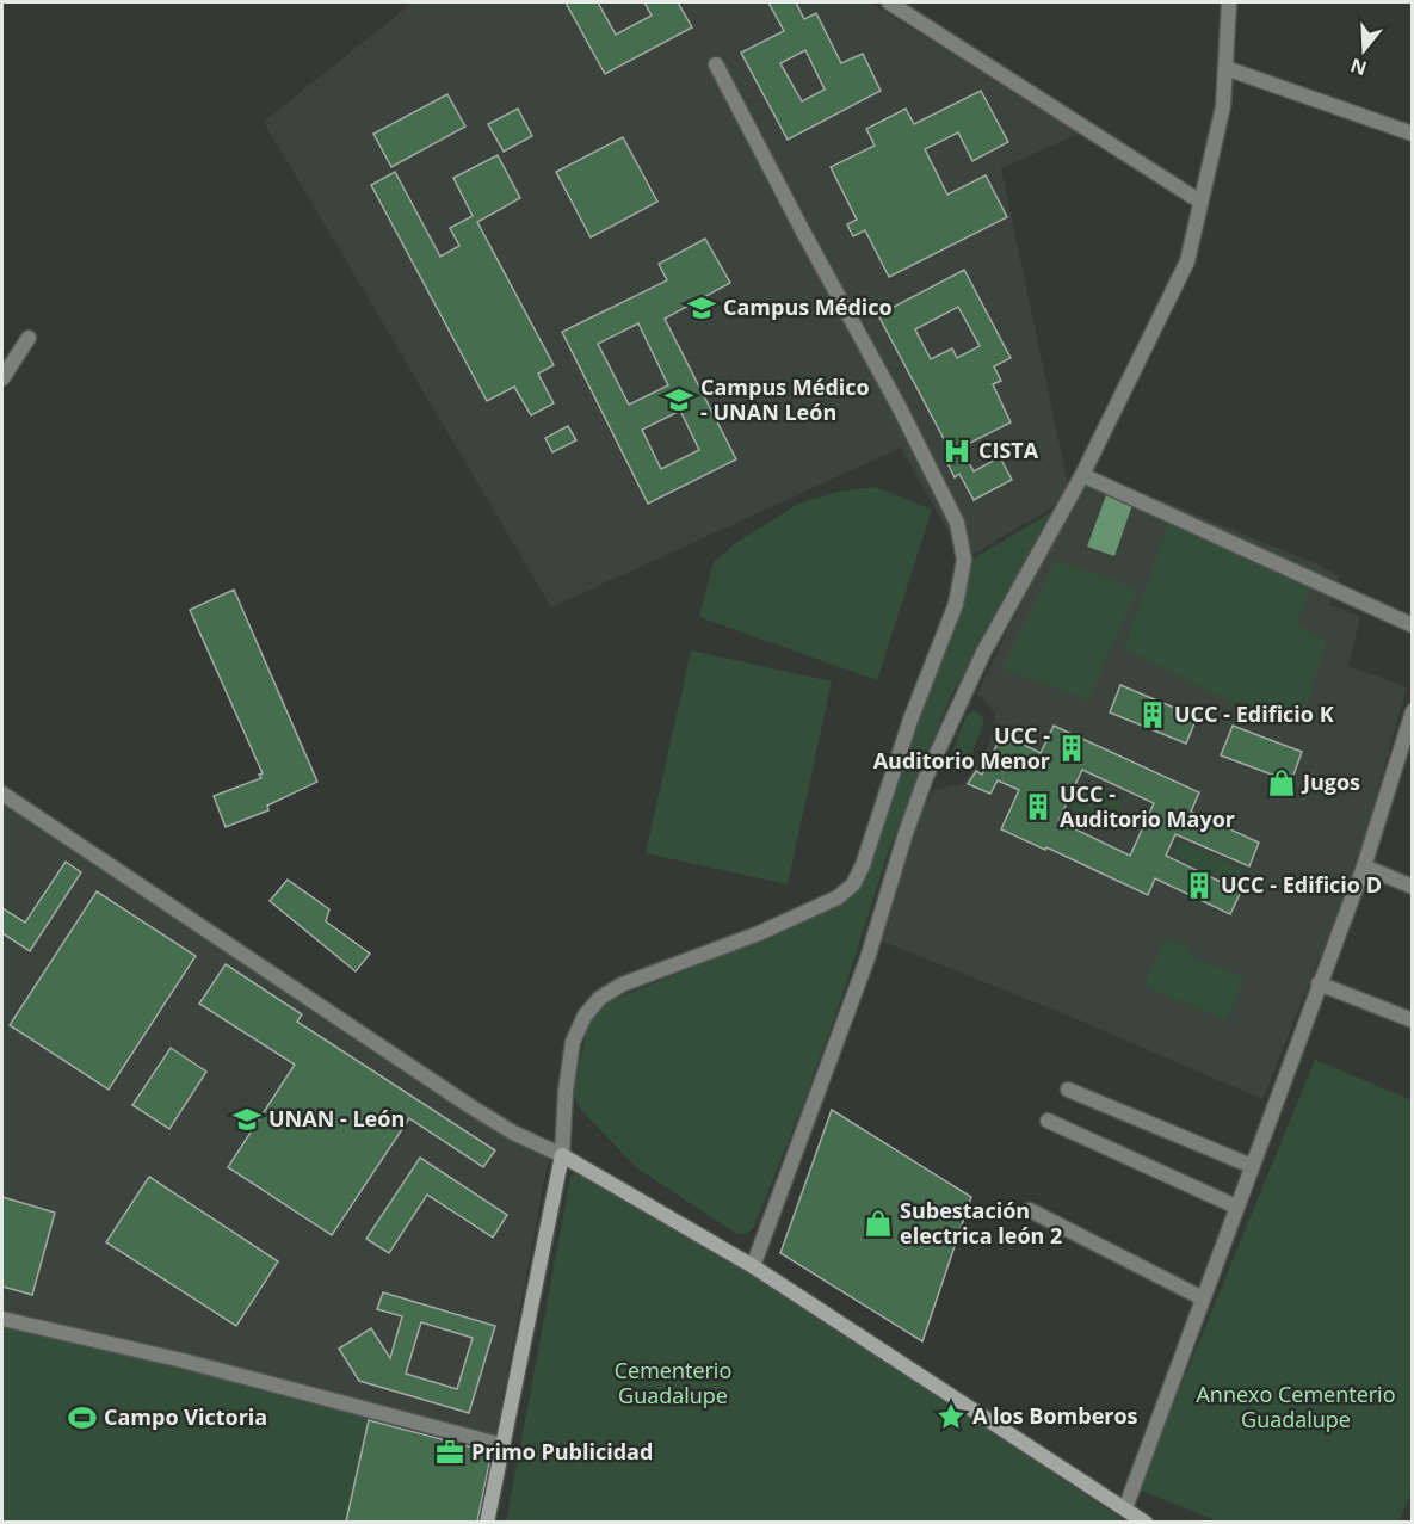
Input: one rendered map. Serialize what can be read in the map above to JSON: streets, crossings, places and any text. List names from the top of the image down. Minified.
{"parks":["Cementerio Guadalupe","Annexo Cementerio Guadalupe"],"places":{"school or university":["Campus Médico","Campus Médico - UNAN León","UNAN - León"],"hospital":["CISTA"],"building":["UCC - Edificio K","UCC - Auditorio Menor","UCC - Auditorio Mayor","UCC - Edificio D"],"shop":["Jugos","Subestación electrica león 2"],"place":["A los Bomberos"],"sports":["Campo Victoria"],"office":["Primo Publicidad"]},"north":"bottom"}
